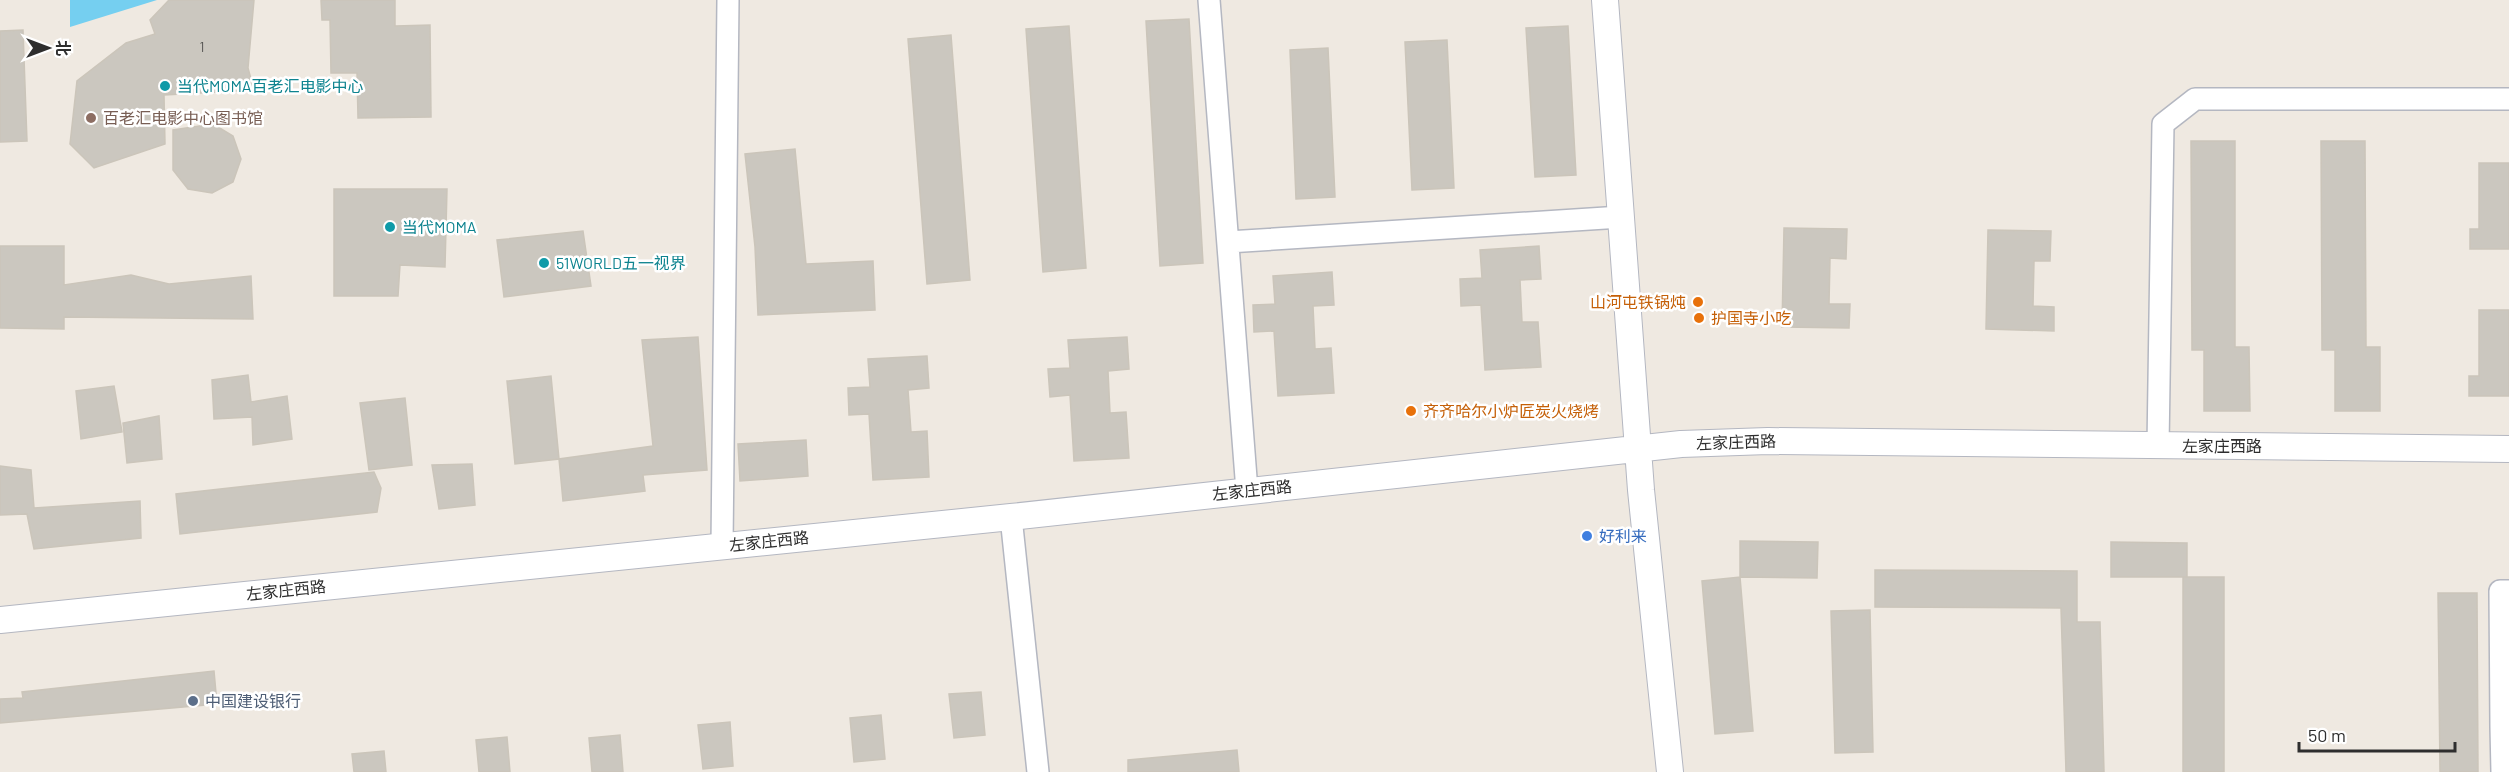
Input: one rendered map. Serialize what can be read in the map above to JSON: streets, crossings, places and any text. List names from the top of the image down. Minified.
{"streets":{"street":["左家庄西路"]},"places":["当代MOMA百老汇电影中心","百老汇电影中心图书馆","当代MOMA","51WORLD五一视界","山河屯铁锅炖","护国寺小吃","齐齐哈尔小炉匠炭火烧烤","好利来","中国建设银行"],"house_numbers":["1"],"scale_bar":"50 m","north":"right"}
